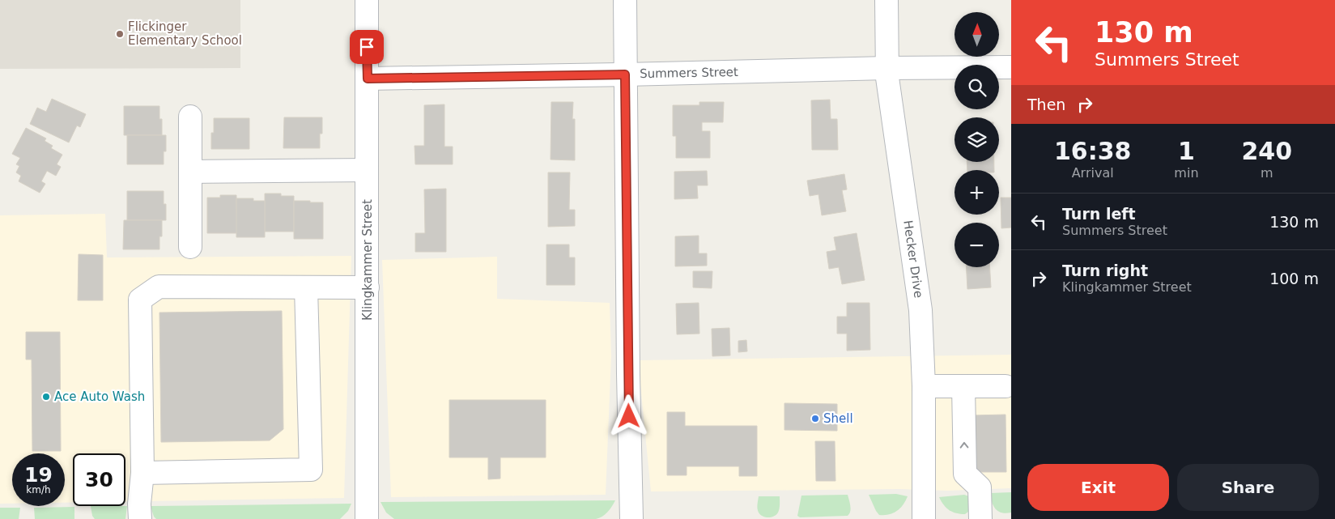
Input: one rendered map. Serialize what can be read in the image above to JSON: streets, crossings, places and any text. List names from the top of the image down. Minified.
{"streets":{"street":["Summers Street","Hecker Drive","Klingkammer Street"]},"crossings":[["Summers Street","Hecker Drive"],["Summers Street","Klingkammer Street"]],"places":["Flickinger Elementary School","Ace Auto Wash","Shell"],"north":"top","page":{"turn":["130 m","Summers Street"],"map_buttons":["+","−"],"then":"Then","eta":["16:38","Arrival","1","min","240","m"],"list":[{"name":"Turn left","note":"Summers Street","value":"130 m"},{"name":"Turn right","note":"Klingkammer Street","value":"100 m"}],"speed":"19 km/h","limit":"30","buttons":["Exit","Share"]}}
